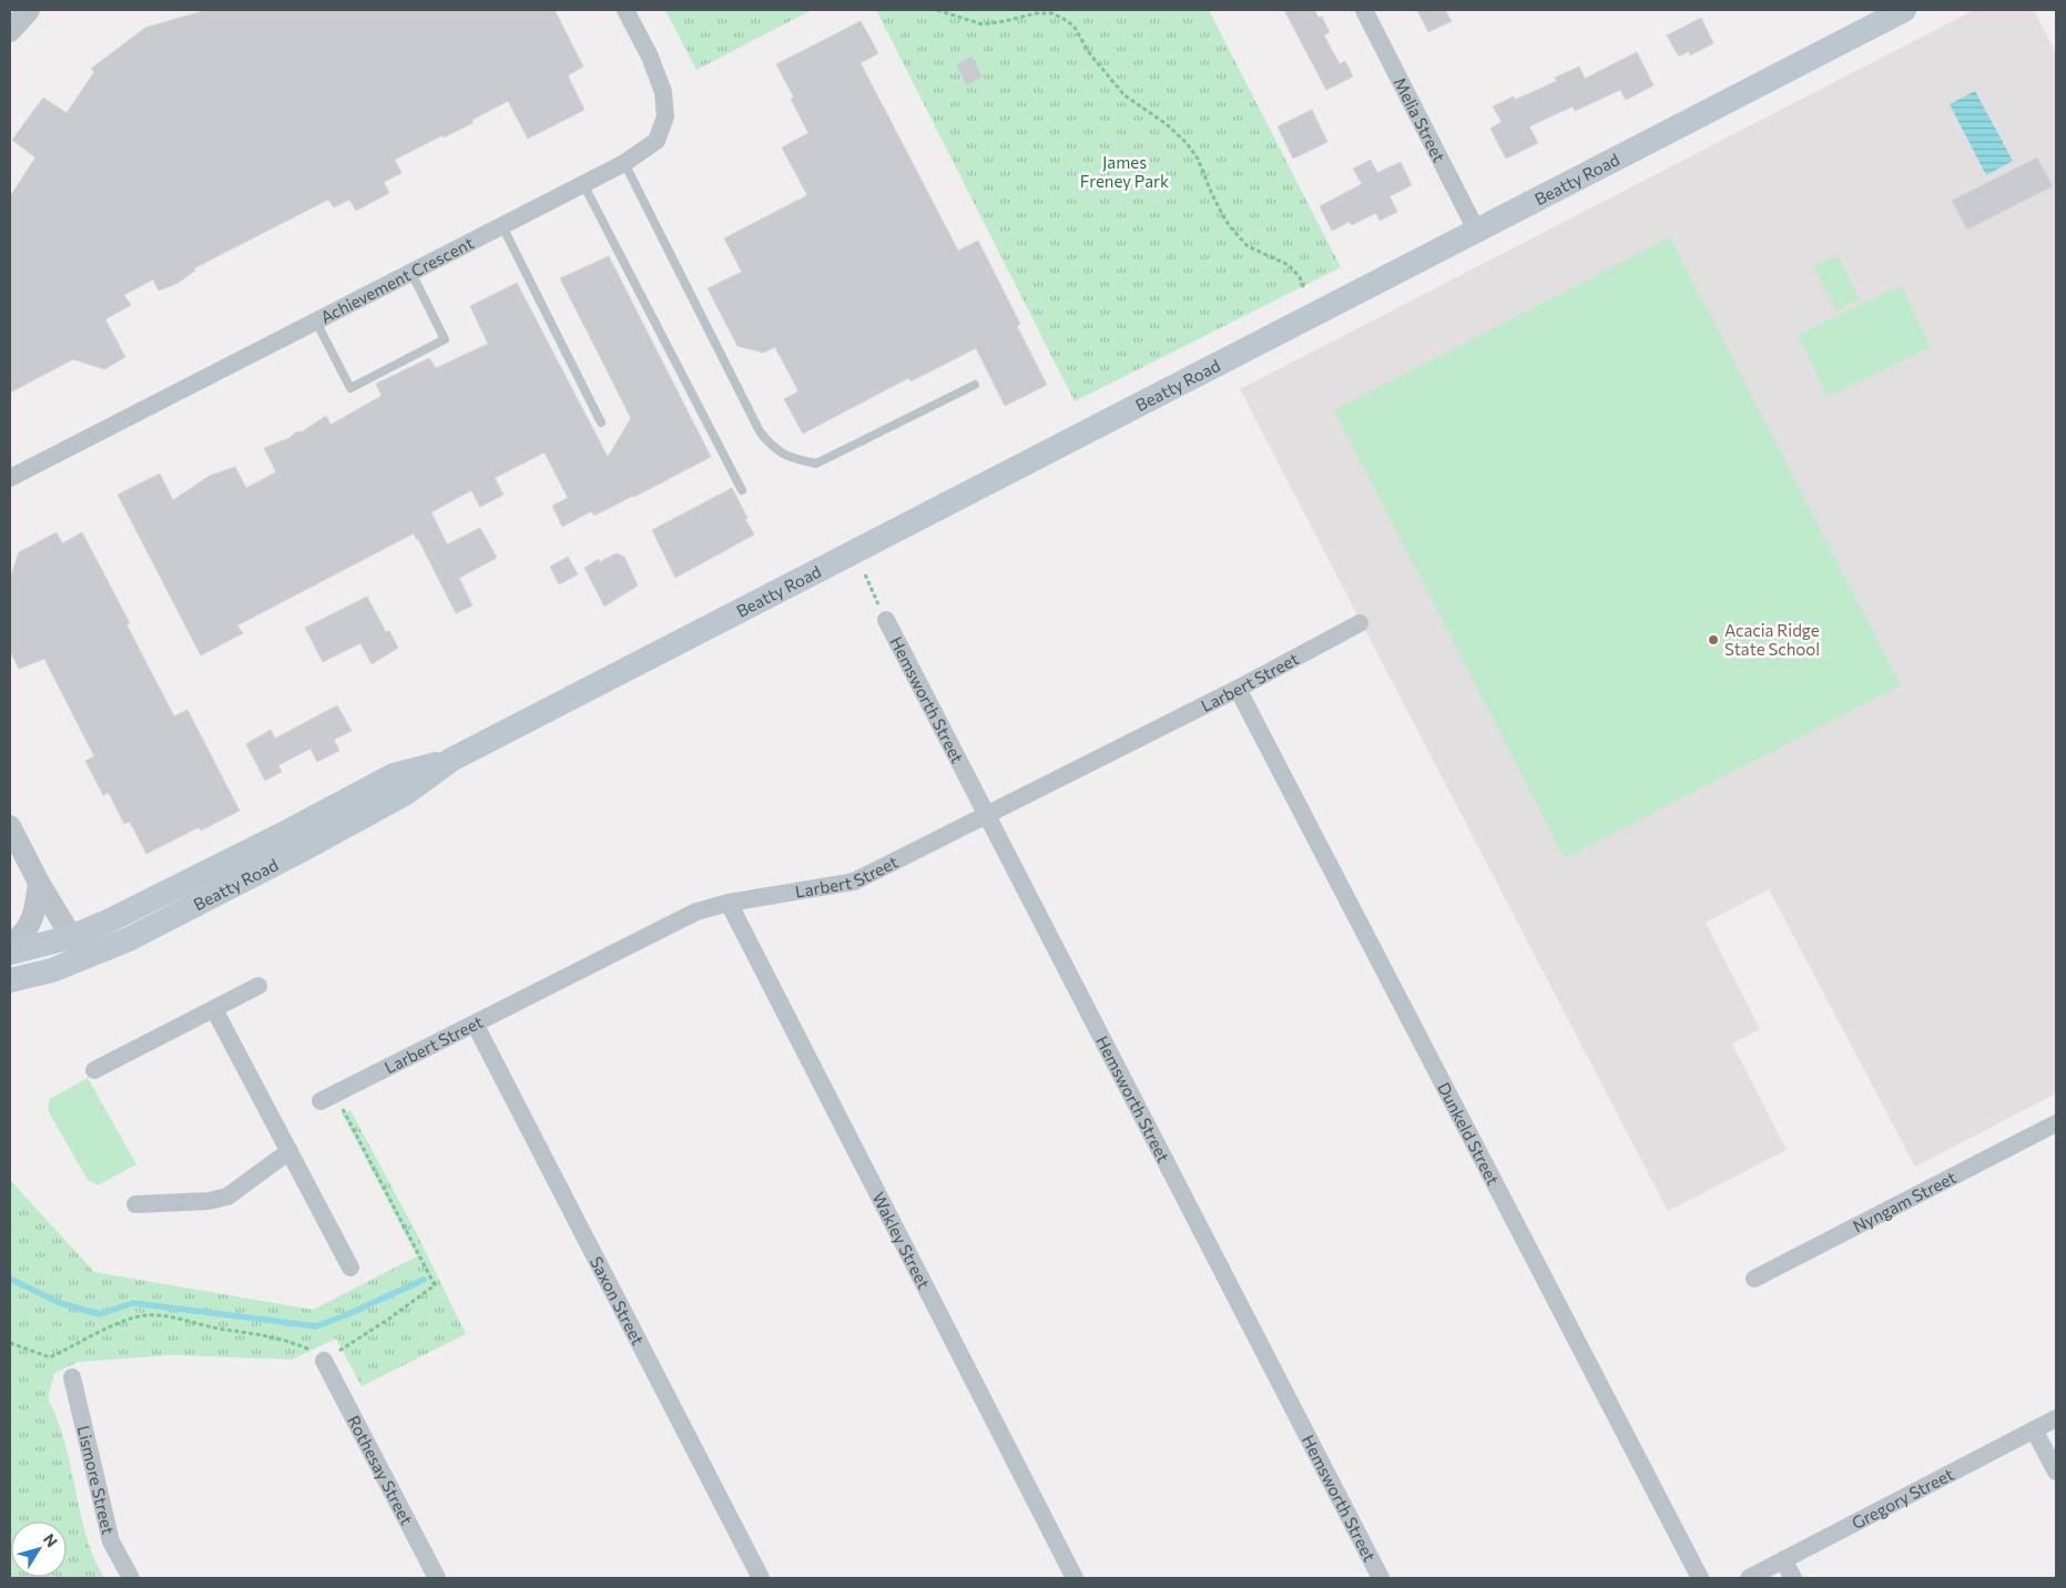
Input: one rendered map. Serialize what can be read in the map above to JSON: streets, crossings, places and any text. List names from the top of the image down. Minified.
{"streets":{"main road":["Beatty Road"],"street":["Melia Street","Achievement Crescent","Larbert Street","Hemsworth Street","Dunkeld Street","Nyngam Street","Wakley Street","Saxon Street","Rothesay Street","Lismore Street","Gregory Street"]},"crossings":[["Melia Street","Beatty Road"],["Larbert Street","Hemsworth Street"],["Larbert Street","Dunkeld Street"],["Larbert Street","Wakley Street"],["Larbert Street","Saxon Street"]],"parks":["James Freney Park"],"places":["Acacia Ridge State School"],"north":"top right"}
